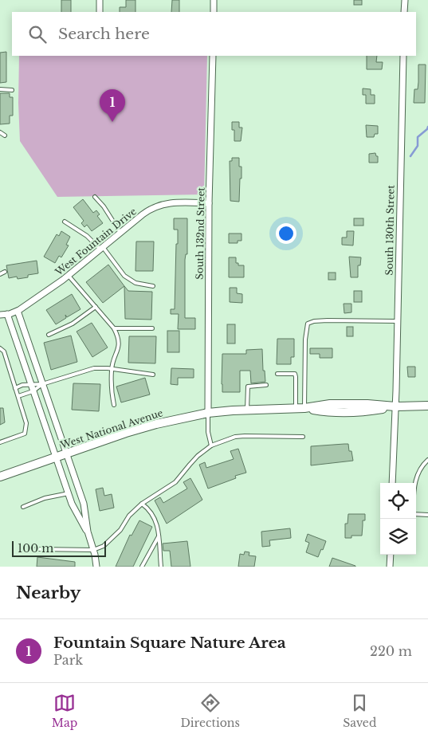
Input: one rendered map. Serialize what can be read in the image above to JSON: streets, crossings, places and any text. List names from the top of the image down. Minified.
{"streets":{"main road":["West National Avenue"],"street":["South 130th Street","South 132nd Street","West Fountain Drive"]},"crossings":[["South 130th Street","West National Avenue"],["South 132nd Street","West Fountain Drive"],["South 132nd Street","West National Avenue"]],"scale_bar":"100 m","page":{"search":"Search here","pins":"1","scale":"100 m","heading":"Nearby","list":[{"mark":"1","name":"Fountain Square Nature Area","note":"Park","value":"220 m"}],"nav":["Map","Directions","Saved"]}}
